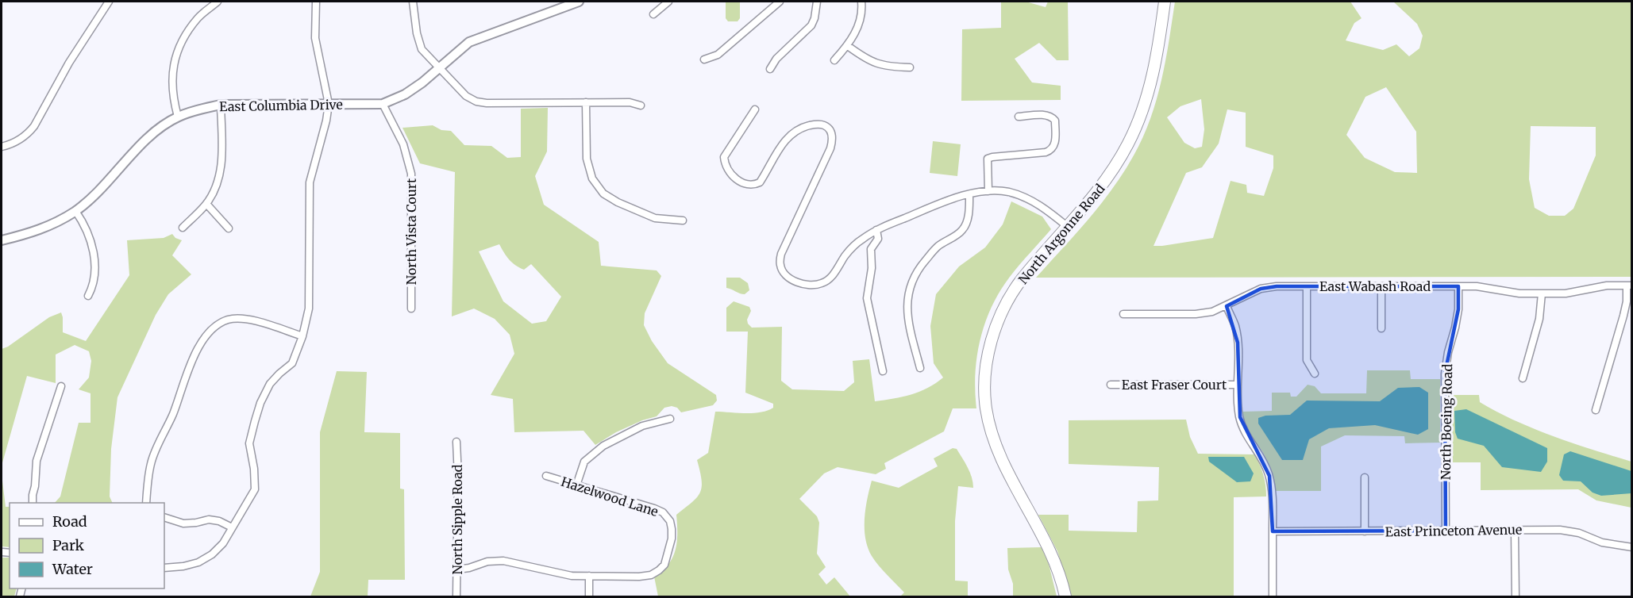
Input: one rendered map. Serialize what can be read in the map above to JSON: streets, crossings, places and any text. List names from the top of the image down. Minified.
{"streets":{"main road":["North Argonne Road"],"street":["East Columbia Drive","North Vista Court","East Wabash Road","East Fraser Court","North Boeing Road","Hazelwood Lane","North Sipple Road","East Princeton Avenue"]},"crossings":[["East Columbia Drive","North Vista Court"],["East Wabash Road","North Boeing Road"],["North Boeing Road","East Princeton Avenue"]],"legend":["Road","Park","Water"]}
